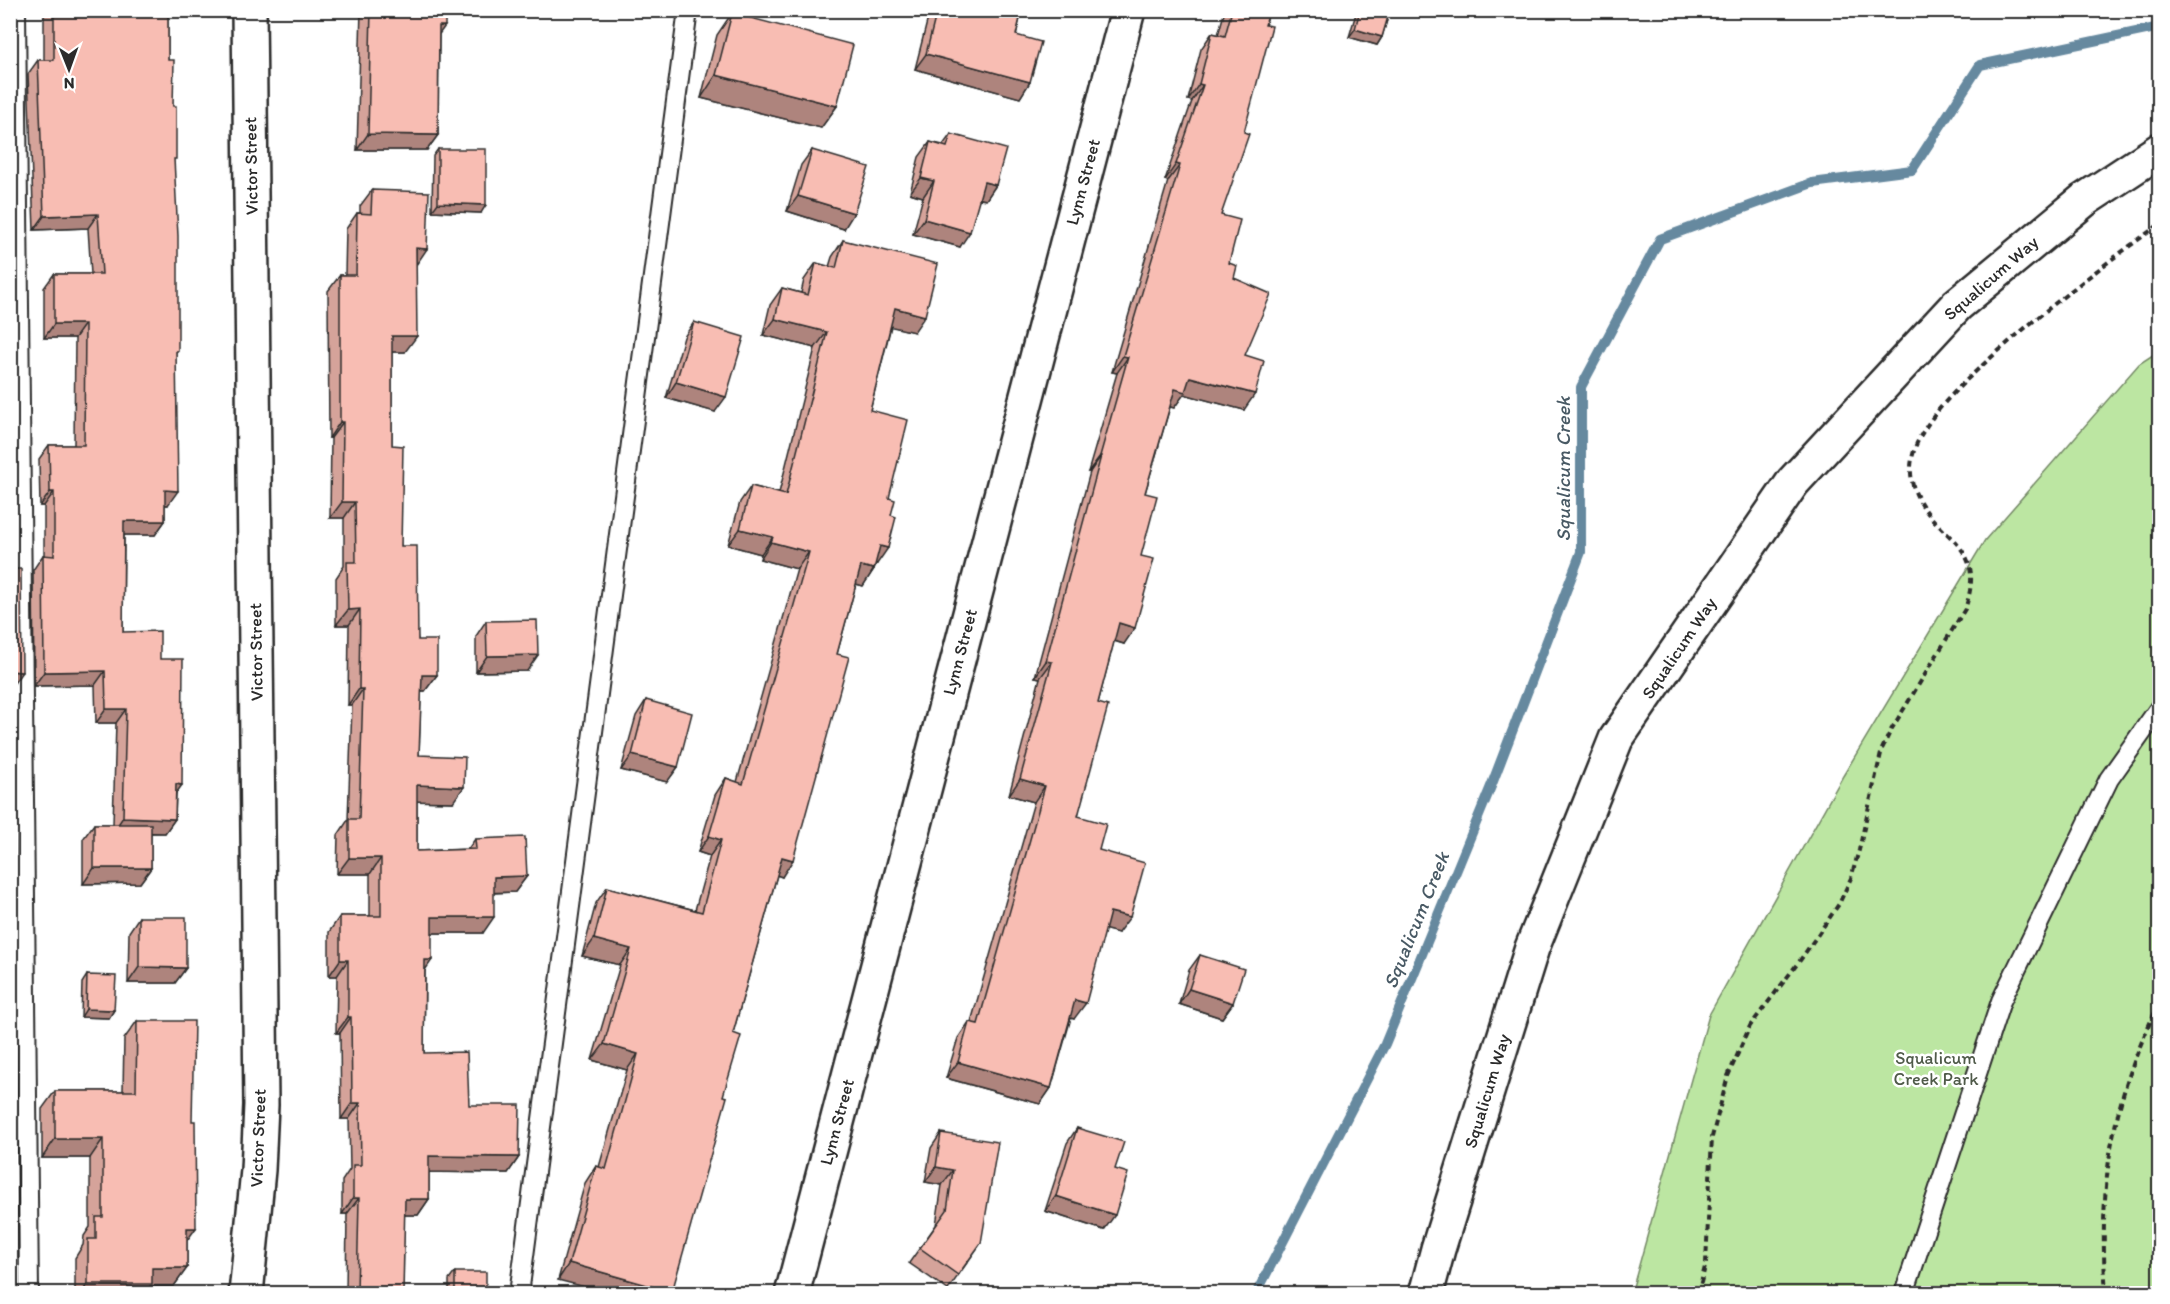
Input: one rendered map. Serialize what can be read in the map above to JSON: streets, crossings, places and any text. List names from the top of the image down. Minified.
{"streets":{"street":["Victor Street","Lynn Street","Squalicum Way"]},"water":["Squalicum Creek"],"parks":["Squalicum Creek Park"],"north":"bottom"}
